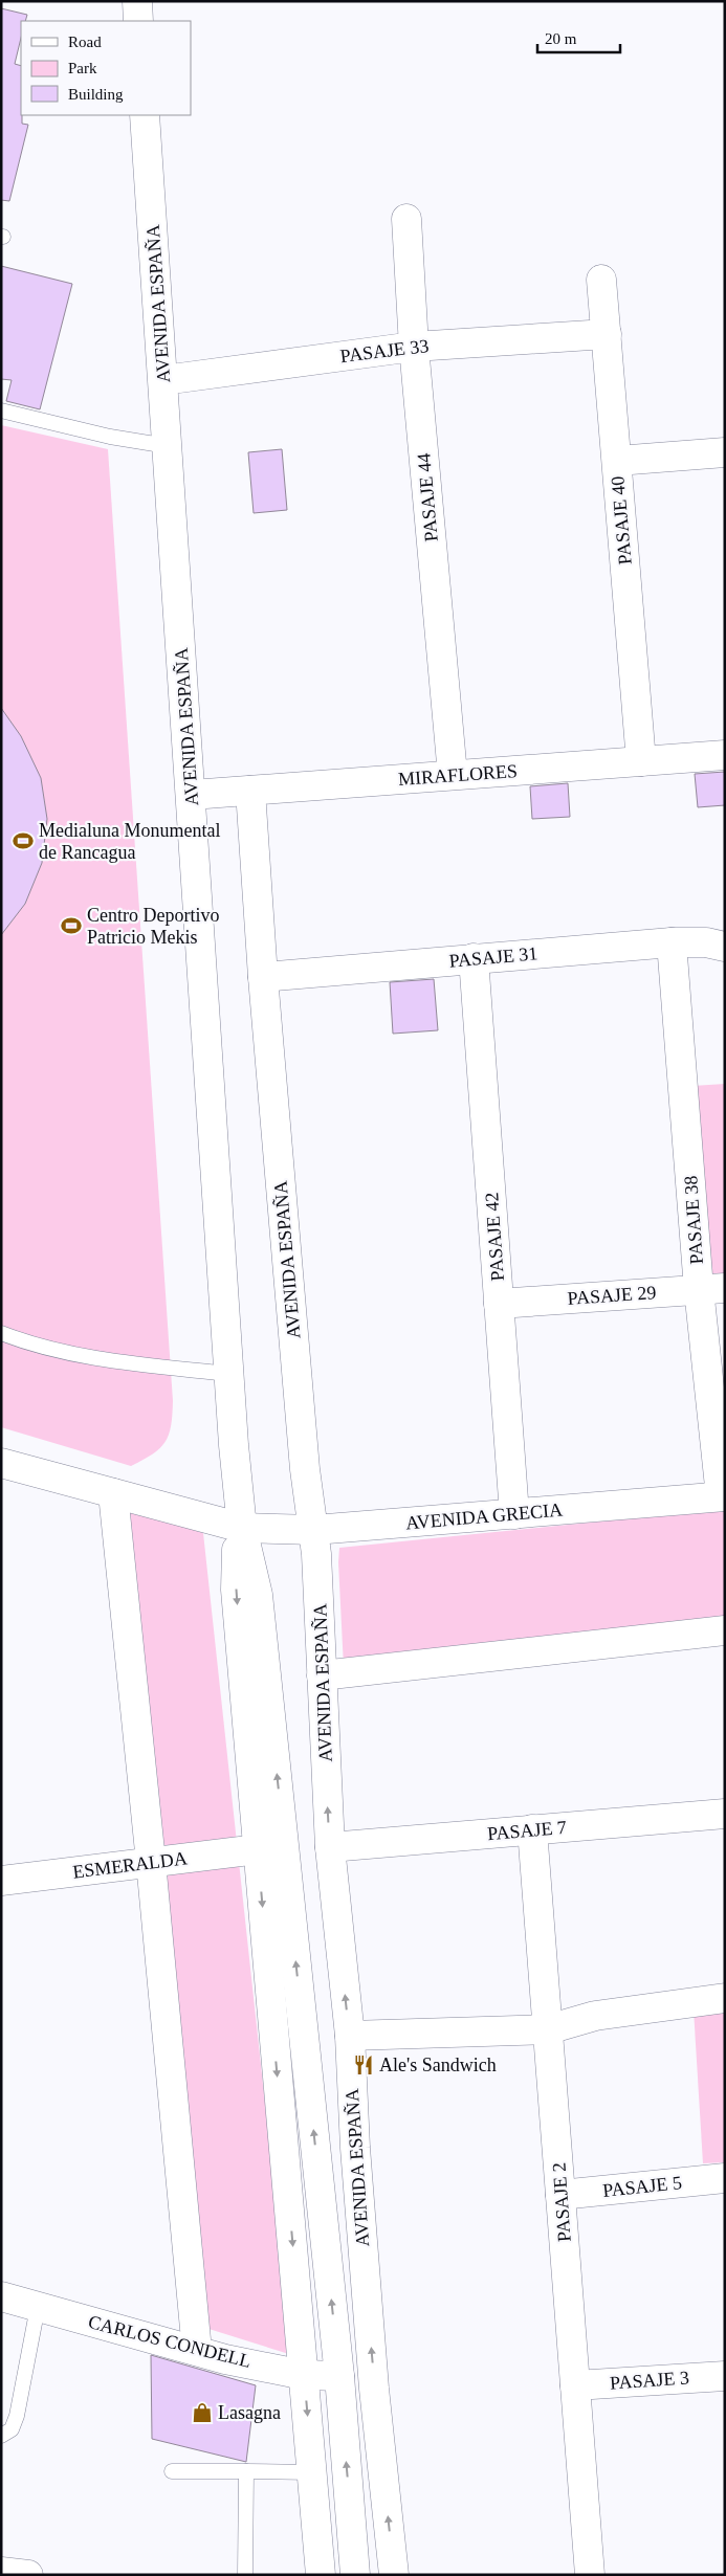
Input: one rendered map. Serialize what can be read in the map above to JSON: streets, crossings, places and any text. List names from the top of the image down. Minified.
{"streets":{"street":["AVENIDA ESPAÑA","PASAJE 33","PASAJE 44","PASAJE 40","MIRAFLORES","PASAJE 31","PASAJE 38","PASAJE 42","PASAJE 29","AVENIDA GRECIA","PASAJE 7","ESMERALDA","PASAJE 5","PASAJE 2","CARLOS CONDELL","PASAJE 3"]},"crossings":[["AVENIDA ESPAÑA","PASAJE 33"],["AVENIDA ESPAÑA","MIRAFLORES"],["AVENIDA ESPAÑA","PASAJE 31"],["AVENIDA ESPAÑA","AVENIDA GRECIA"],["AVENIDA ESPAÑA","PASAJE 7"],["AVENIDA ESPAÑA","ESMERALDA"],["AVENIDA ESPAÑA","CARLOS CONDELL"],["PASAJE 33","PASAJE 44"],["PASAJE 33","PASAJE 40"],["PASAJE 44","MIRAFLORES"],["PASAJE 40","MIRAFLORES"],["PASAJE 31","PASAJE 38"],["PASAJE 31","PASAJE 42"],["PASAJE 38","PASAJE 29"],["PASAJE 38","AVENIDA GRECIA"],["PASAJE 42","PASAJE 29"],["PASAJE 42","AVENIDA GRECIA"],["PASAJE 7","PASAJE 2"],["PASAJE 5","PASAJE 2"],["PASAJE 2","PASAJE 3"]],"places":{"sports":["Medialuna Monumental de Rancagua","Centro Deportivo Patricio Mekis"],"restaurant":["Ale's Sandwich"],"shop":["Lasagna"]},"legend":["Road","Park","Building"],"scale_bar":"20 m"}
